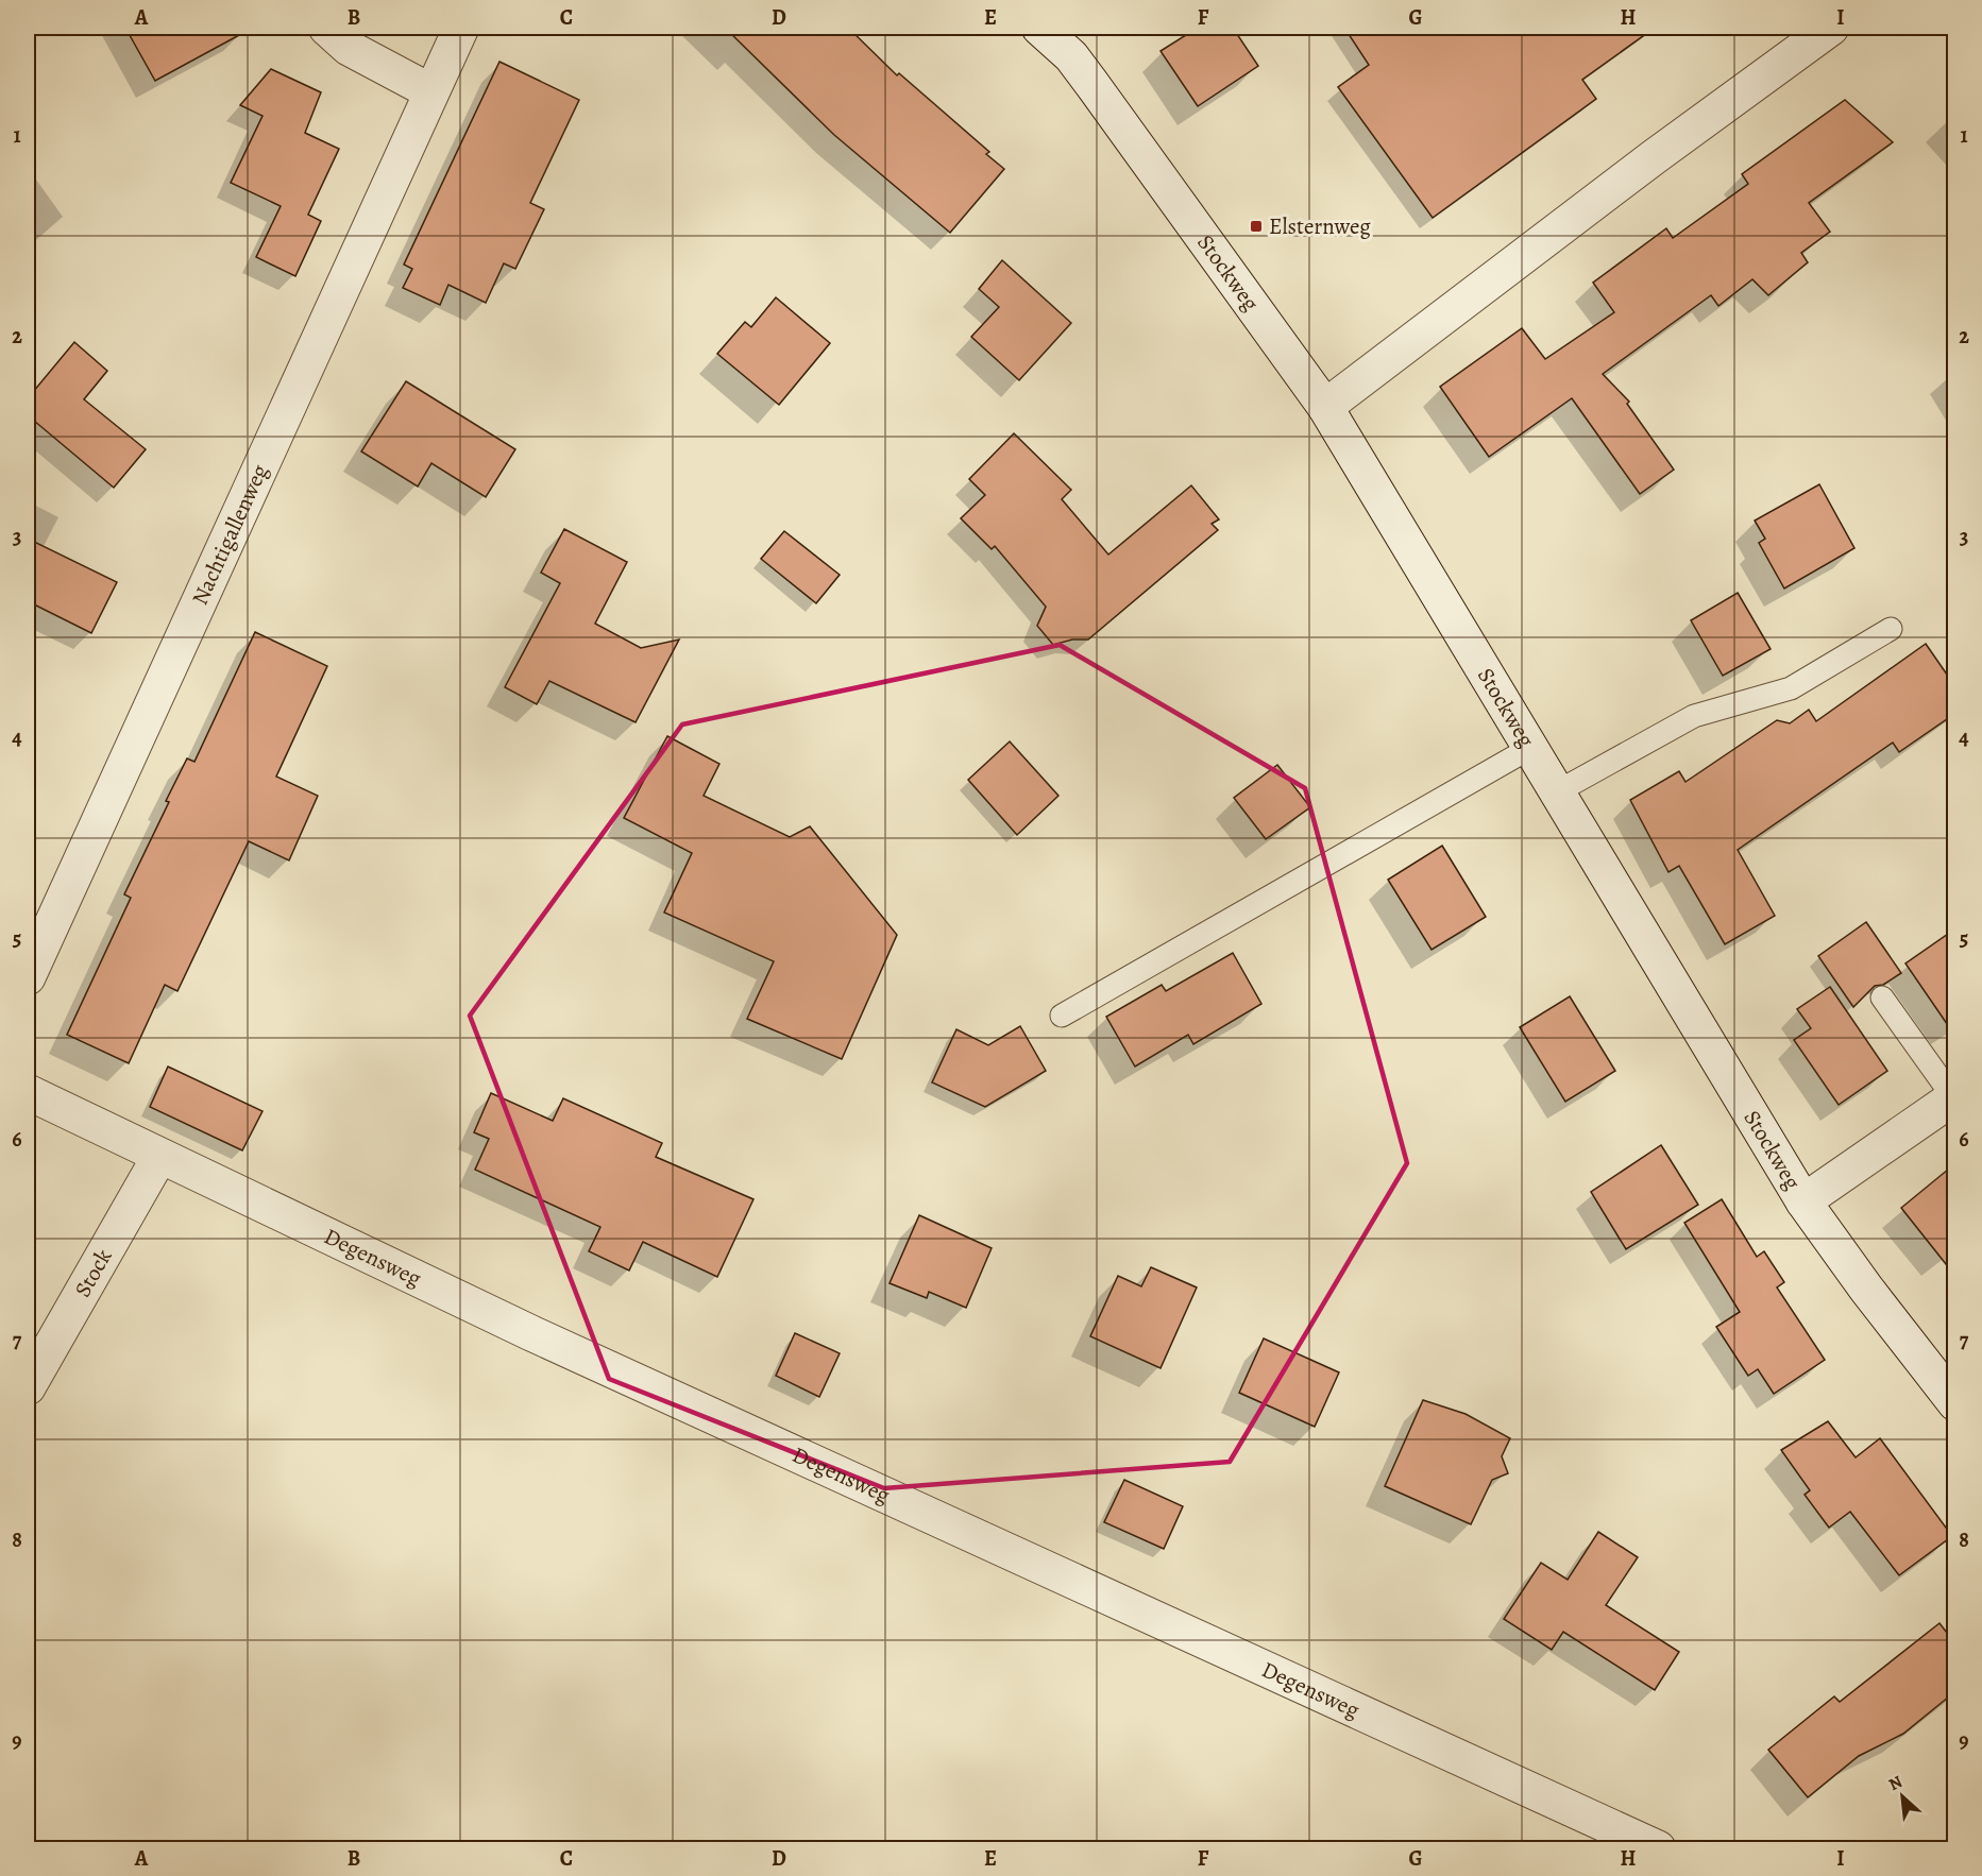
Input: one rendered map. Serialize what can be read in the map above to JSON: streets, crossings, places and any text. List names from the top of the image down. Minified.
{"streets":{"street":["Stockweg","Nachtigallenweg","Degensweg","Stock"]},"crossings":[["Degensweg","Stock"]],"places":{"transit":["Elsternweg"]},"north":"top left","grid":{"columns":["A","B","C","D","E","F","G","H","I"],"rows":["1","2","3","4","5","6","7","8","9"]}}
